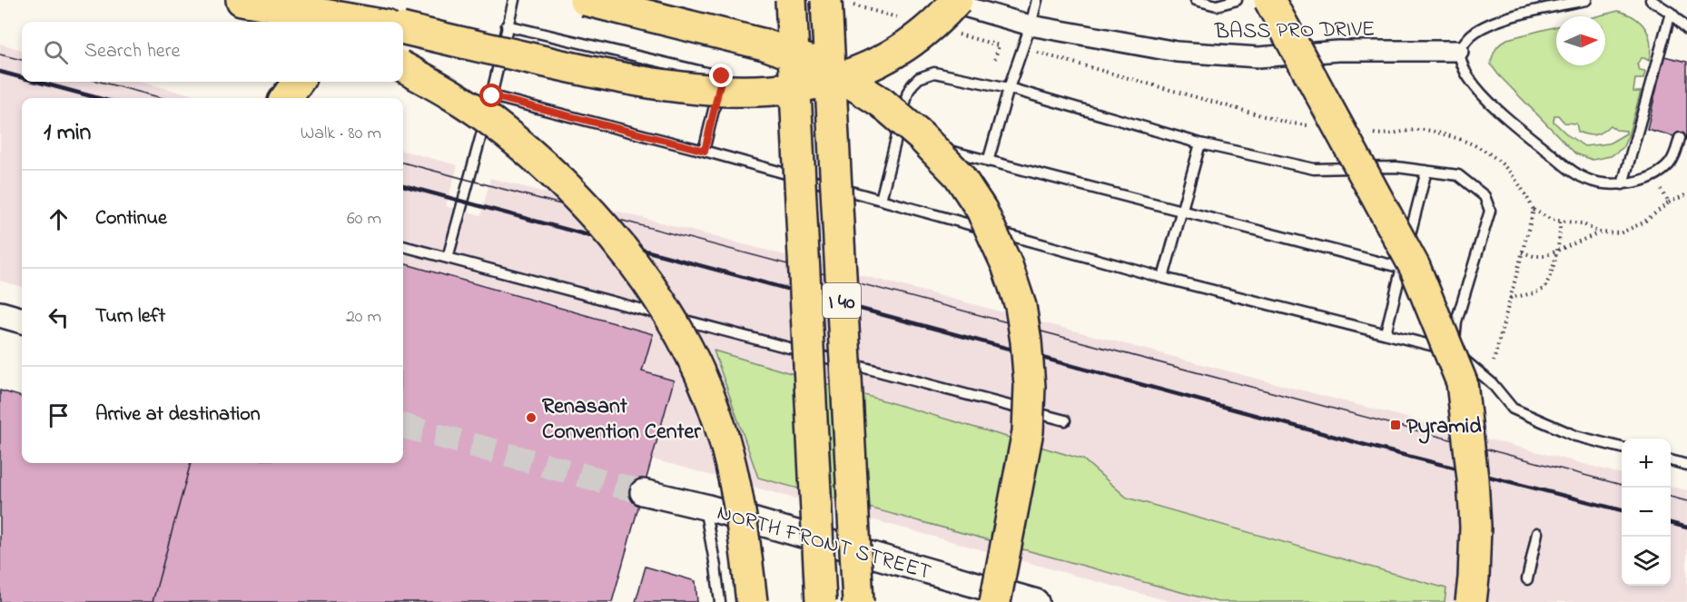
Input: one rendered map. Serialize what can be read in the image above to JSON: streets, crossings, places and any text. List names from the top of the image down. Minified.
{"streets":{"highway":["I 40"],"street":["BASS PRO DRIVE","NORTH FRONT STREET"]},"places":{"other":["Renasant Convention Center"],"transit":["Pyramid"]},"north":"right","page":{"search":"Search here","heading":["1 min","Walk · 80 m"],"list":[["Continue","60 m"],["Turn left","20 m"],"Arrive at destination"],"map_buttons":["+","−"]}}
